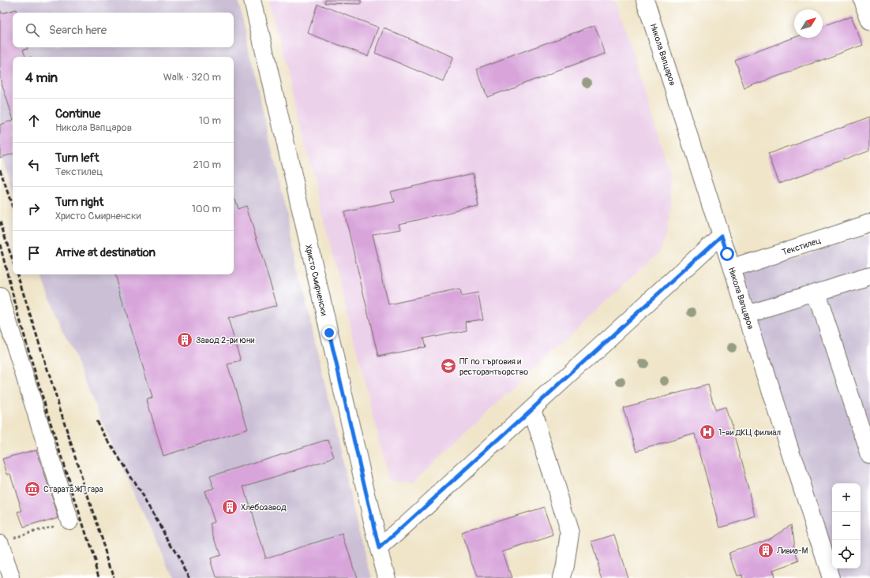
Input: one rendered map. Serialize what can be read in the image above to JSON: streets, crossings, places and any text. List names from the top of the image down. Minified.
{"streets":{"street":["Никола Вапцаров","Текстилец","Христо Смирненски"]},"crossings":[["Никола Вапцаров","Текстилец"]],"places":{"building":["Завод 2-ри юни","Хлебозавод","Ливиа-М"],"school or university":["ПГ по търговия и ресторантьорство"],"hospital":["1-ви ДКЦ филиал"],"museum":["Старата ЖП гара"]},"north":"top right","page":{"search":"Search here","heading":["4 min","Walk · 320 m"],"list":[["Continue","Никола Вапцаров","10 m"],["Turn left","Текстилец","210 m"],["Turn right","Христо Смирненски","100 m"],"Arrive at destination"],"map_buttons":["+","−"]}}
